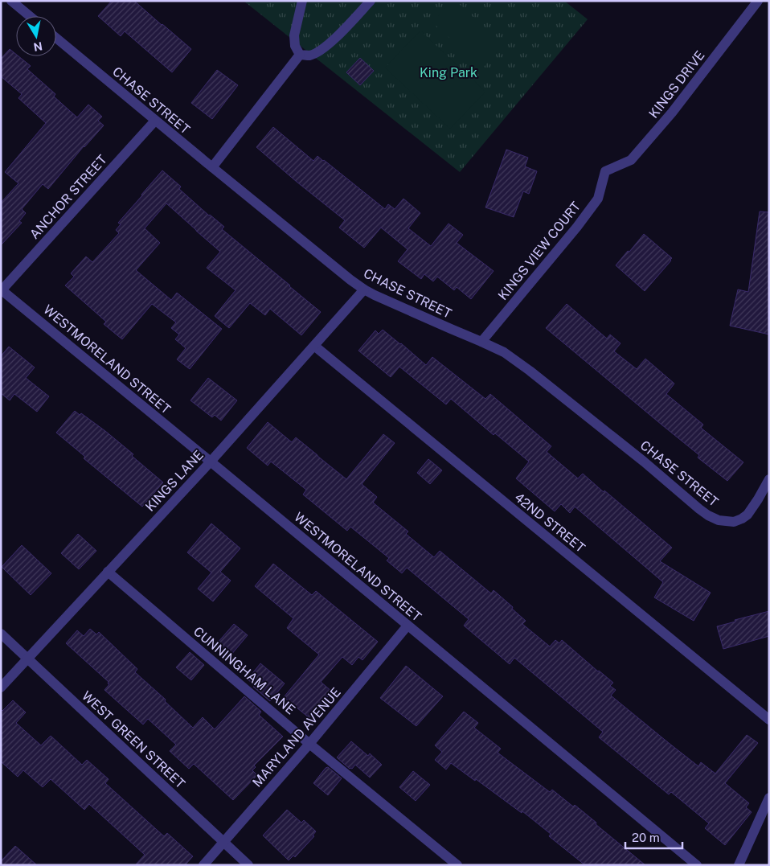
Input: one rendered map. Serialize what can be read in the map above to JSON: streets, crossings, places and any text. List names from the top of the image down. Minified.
{"streets":{"street":["KINGS DRIVE","CHASE STREET","ANCHOR STREET","KINGS VIEW COURT","WESTMORELAND STREET","KINGS LANE","42ND STREET","CUNNINGHAM LANE","MARYLAND AVENUE","WEST GREEN STREET"]},"crossings":[["KINGS DRIVE","KINGS VIEW COURT"],["CHASE STREET","ANCHOR STREET"],["CHASE STREET","KINGS VIEW COURT"],["CHASE STREET","KINGS LANE"],["ANCHOR STREET","WESTMORELAND STREET"],["WESTMORELAND STREET","KINGS LANE"],["WESTMORELAND STREET","MARYLAND AVENUE"],["KINGS LANE","42ND STREET"],["KINGS LANE","CUNNINGHAM LANE"],["KINGS LANE","WEST GREEN STREET"],["CUNNINGHAM LANE","MARYLAND AVENUE"],["MARYLAND AVENUE","WEST GREEN STREET"]],"parks":["King Park"],"scale_bar":"20 m","north":"bottom"}
